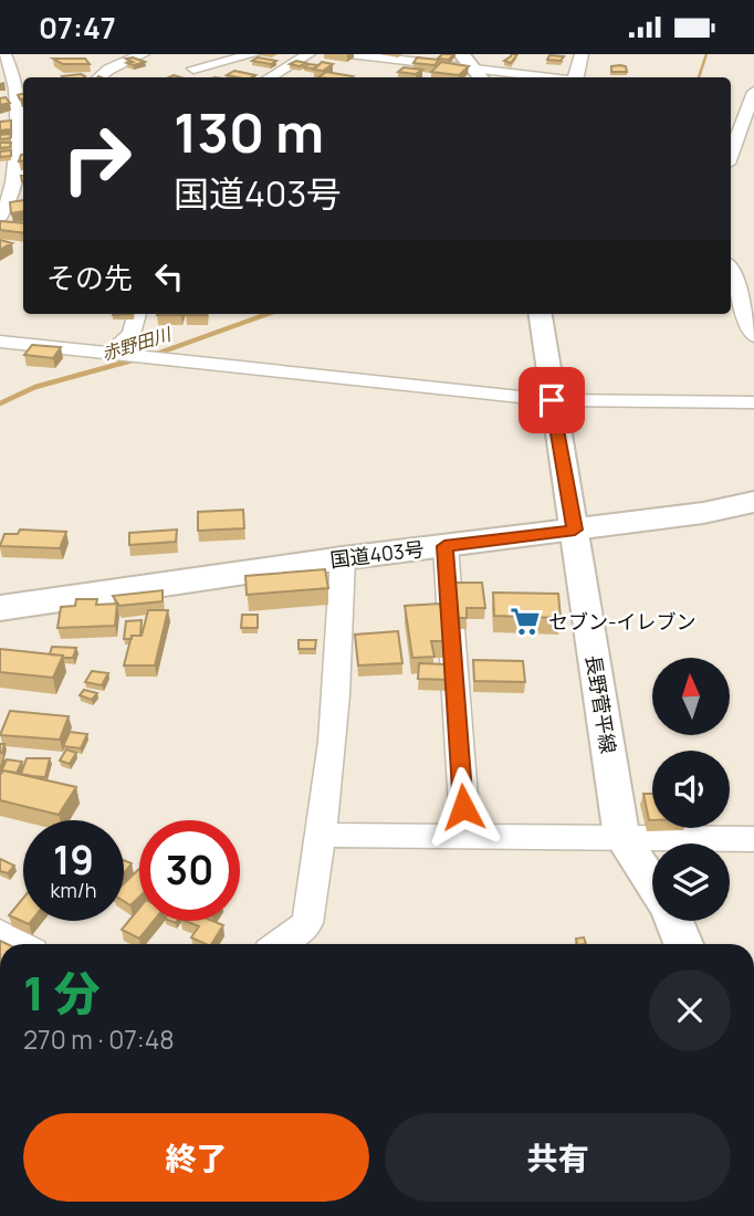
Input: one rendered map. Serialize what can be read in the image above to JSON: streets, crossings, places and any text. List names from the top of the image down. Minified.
{"streets":{"highway":["国道403号"],"main road":["長野菅平線"]},"crossings":[["国道403号","長野菅平線"]],"water":["赤野田川"],"places":{"supermarket":["セブン-イレブン"]},"north":"top","page":{"status":"07:47","turn":["130 m","国道403号"],"then":"その先","speed":"19 km/h","limit":"30","heading":["1 分","270 m · 07:48"],"buttons":["終了","共有"]}}
